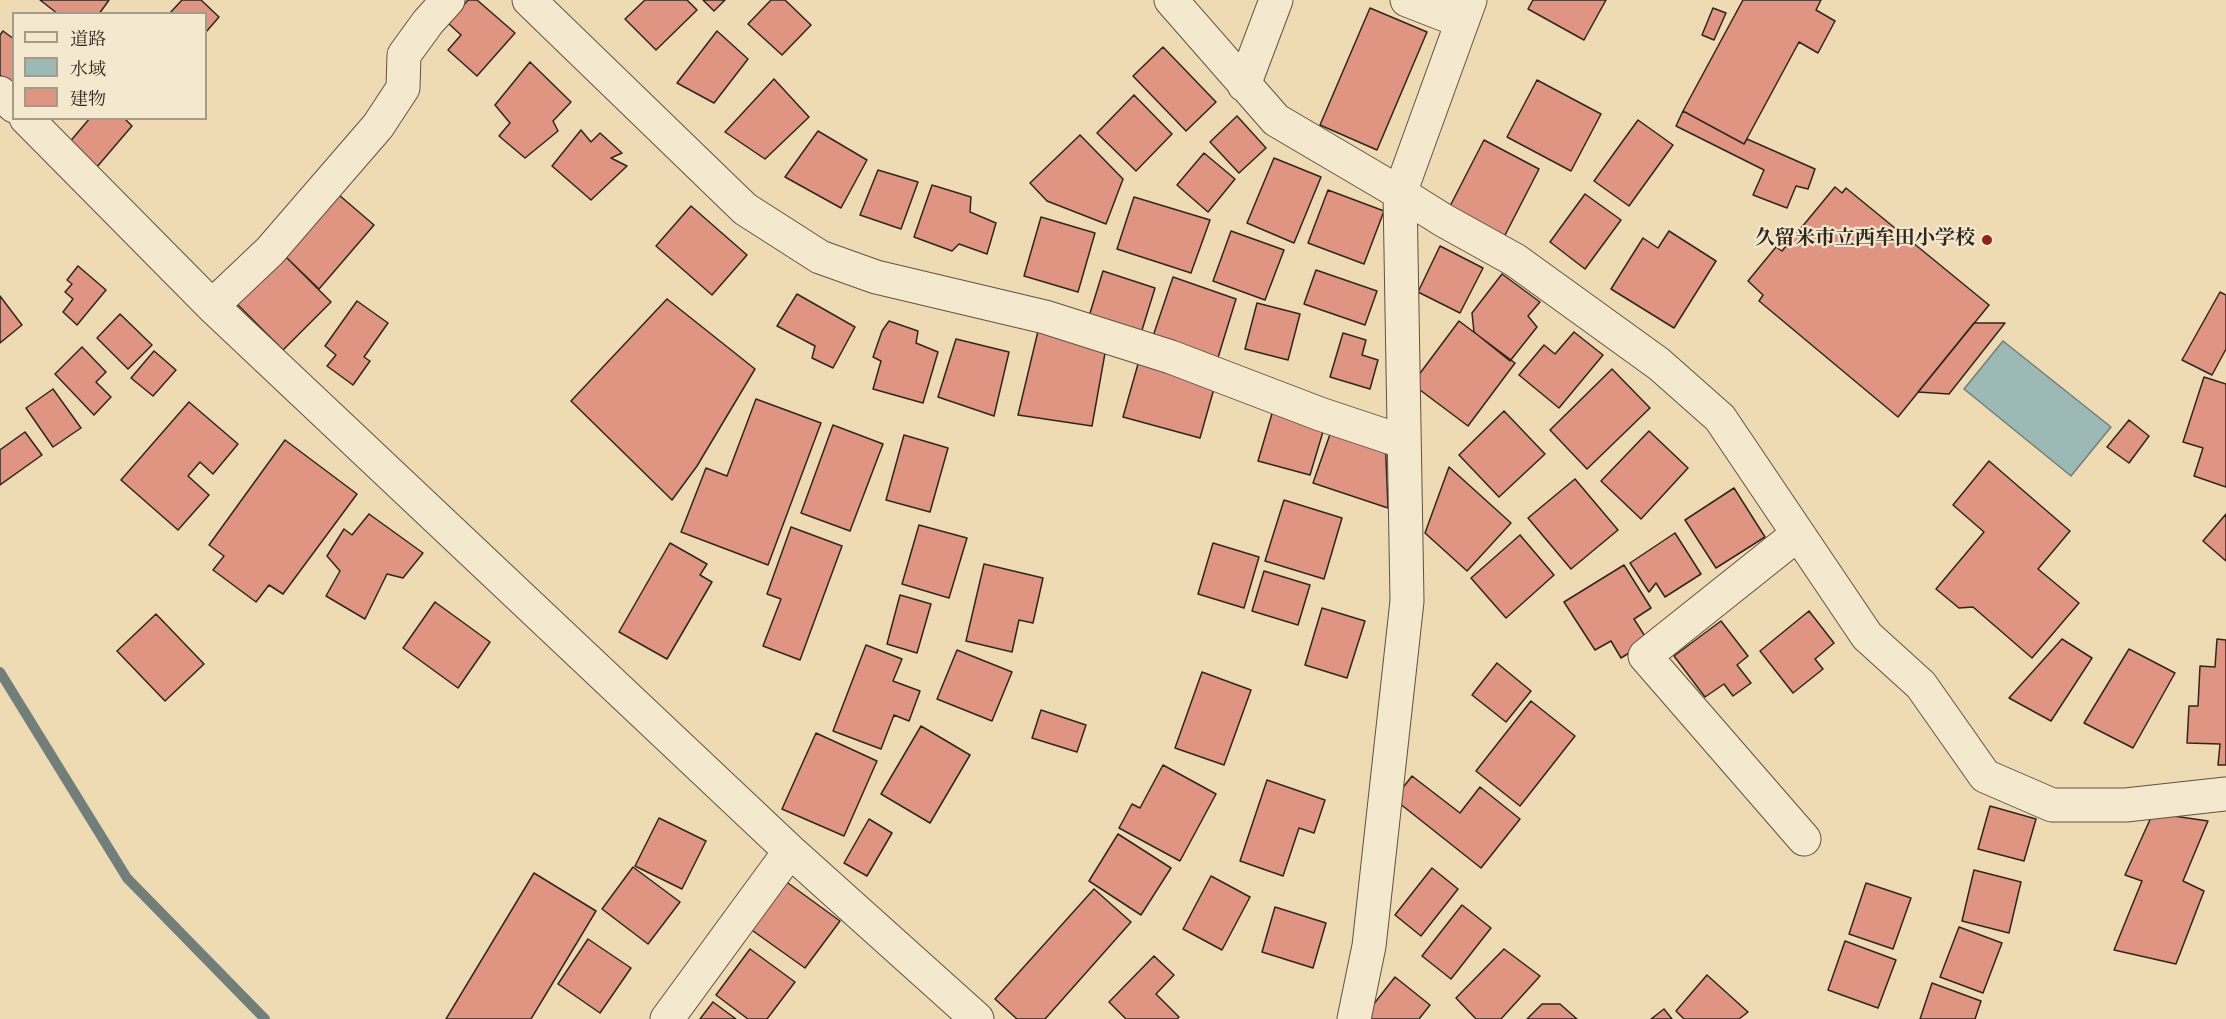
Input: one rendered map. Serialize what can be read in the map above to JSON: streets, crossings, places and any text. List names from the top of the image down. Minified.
{"places":["久留米市立西牟田小学校"],"legend":["道路","水域","建物"]}
